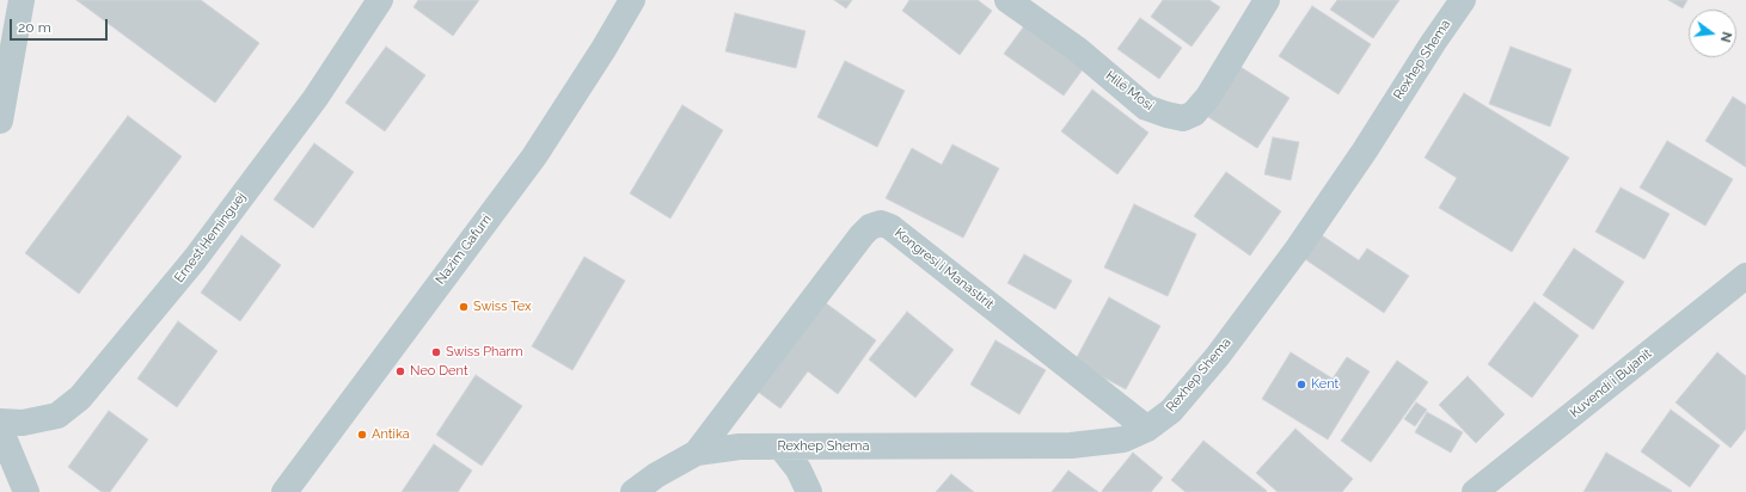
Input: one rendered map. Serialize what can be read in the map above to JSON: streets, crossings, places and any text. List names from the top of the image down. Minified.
{"streets":{"street":["Rexhep Shema","Hilë Mosi","Ernest Heminguej","Nazim Gafurri","Kongresi i Manastirit","Kuvendi i Bujanit"]},"crossings":[["Rexhep Shema","Kongresi i Manastirit"]],"places":["Swiss Tex","Swiss Pharm","Neo Dent","Kent","Antika"],"scale_bar":"20 m","north":"right"}
